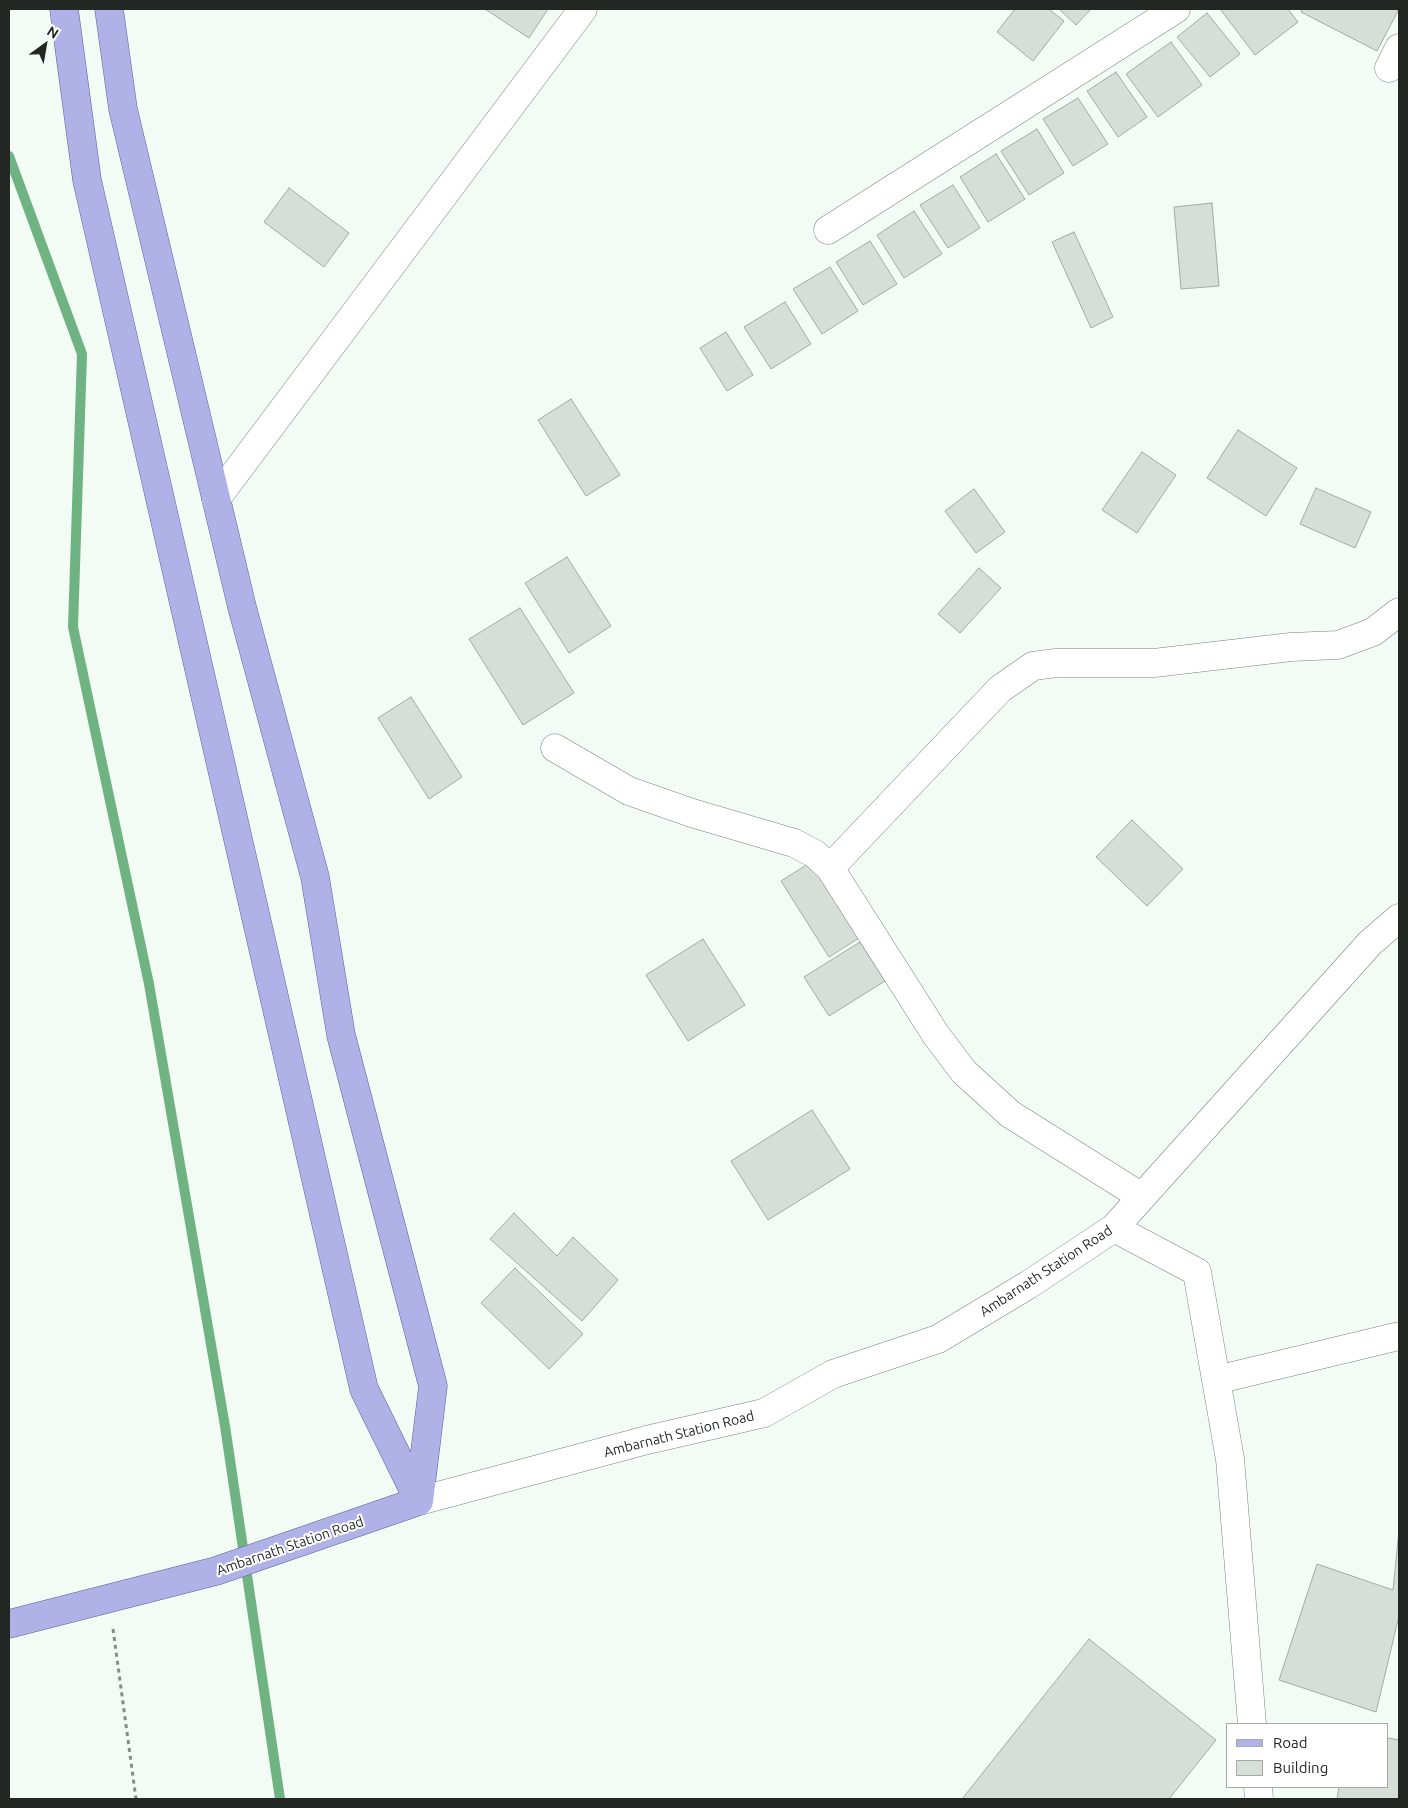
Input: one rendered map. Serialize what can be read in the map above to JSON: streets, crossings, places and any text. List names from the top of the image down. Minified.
{"streets":{"main road":["Ambarnath Station Road"]},"legend":["Road","Building"],"north":"top right"}
